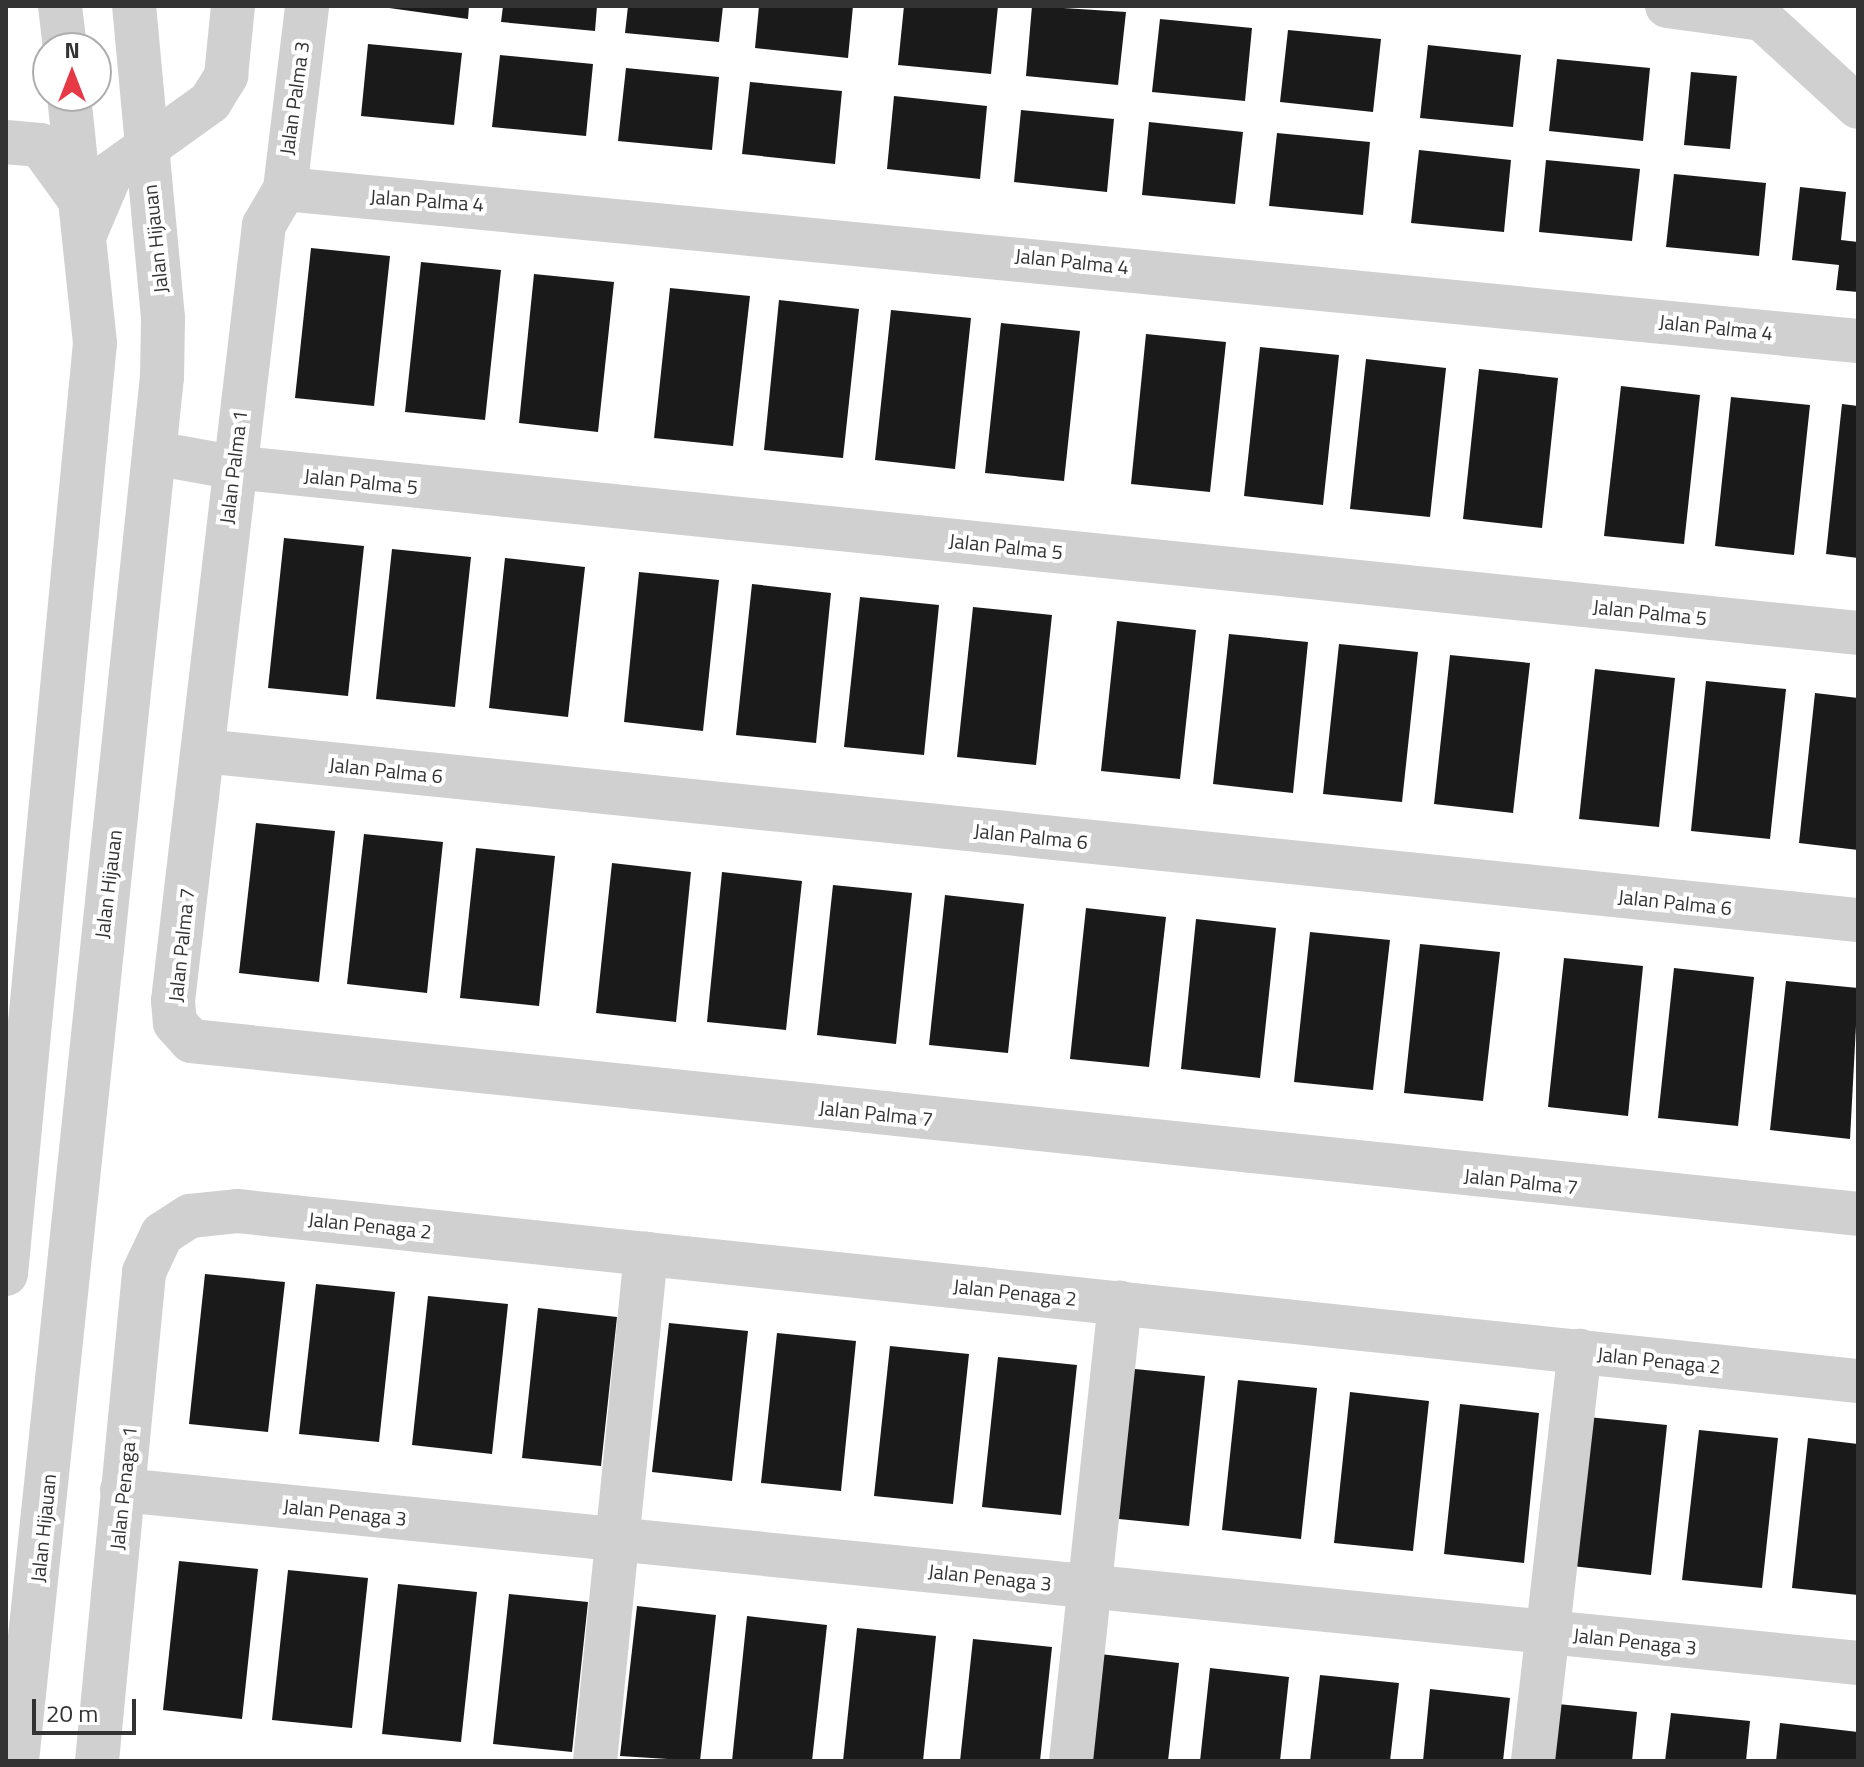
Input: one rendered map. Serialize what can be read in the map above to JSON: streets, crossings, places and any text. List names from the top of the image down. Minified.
{"streets":{"street":["Jalan Palma 3","Jalan Palma 4","Jalan Hijauan","Jalan Palma 1","Jalan Palma 5","Jalan Palma 6","Jalan Palma 7","Jalan Penaga 2","Jalan Penaga 1","Jalan Penaga 3"]},"crossings":[["Jalan Palma 3","Jalan Palma 4"],["Jalan Palma 3","Jalan Palma 1"],["Jalan Palma 4","Jalan Palma 1"],["Jalan Hijauan","Jalan Palma 5"],["Jalan Palma 1","Jalan Palma 5"],["Jalan Palma 1","Jalan Palma 6"],["Jalan Palma 1","Jalan Palma 7"],["Jalan Palma 6","Jalan Palma 7"],["Jalan Penaga 2","Jalan Penaga 1"],["Jalan Penaga 1","Jalan Penaga 3"]],"scale_bar":"20 m","north":"top"}
